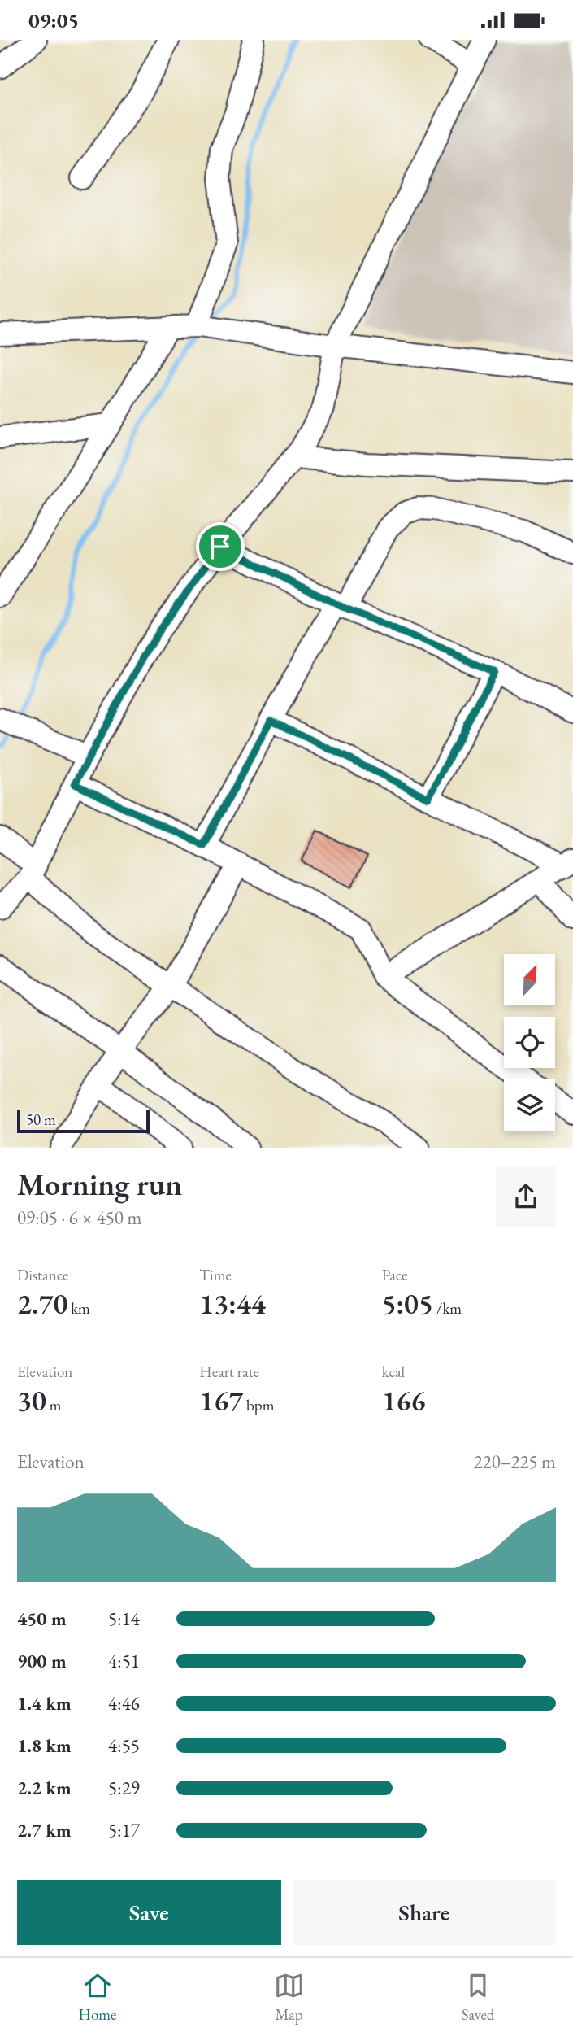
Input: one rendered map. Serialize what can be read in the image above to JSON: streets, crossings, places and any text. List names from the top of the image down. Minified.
{"scale_bar":"50 m","north":"top right","page":{"status":"09:05","scale":"50 m","heading":["Morning run","09:05 · 6 × 450 m"],"stats":[["Distance","2.70 km"],["Time","13:44"],["Pace","5:05 /km"],["Elevation","30 m"],["Heart rate","167 bpm"],["kcal","166"]],"chart":["Elevation","220–225 m"],"list":[{"name":"450 m","note":"5:14"},{"name":"900 m","note":"4:51"},{"name":"1.4 km","note":"4:46"},{"name":"1.8 km","note":"4:55"},{"name":"2.2 km","note":"5:29"},{"name":"2.7 km","note":"5:17"}],"buttons":["Save","Share"],"tabs":["Home","Map","Saved"]}}
